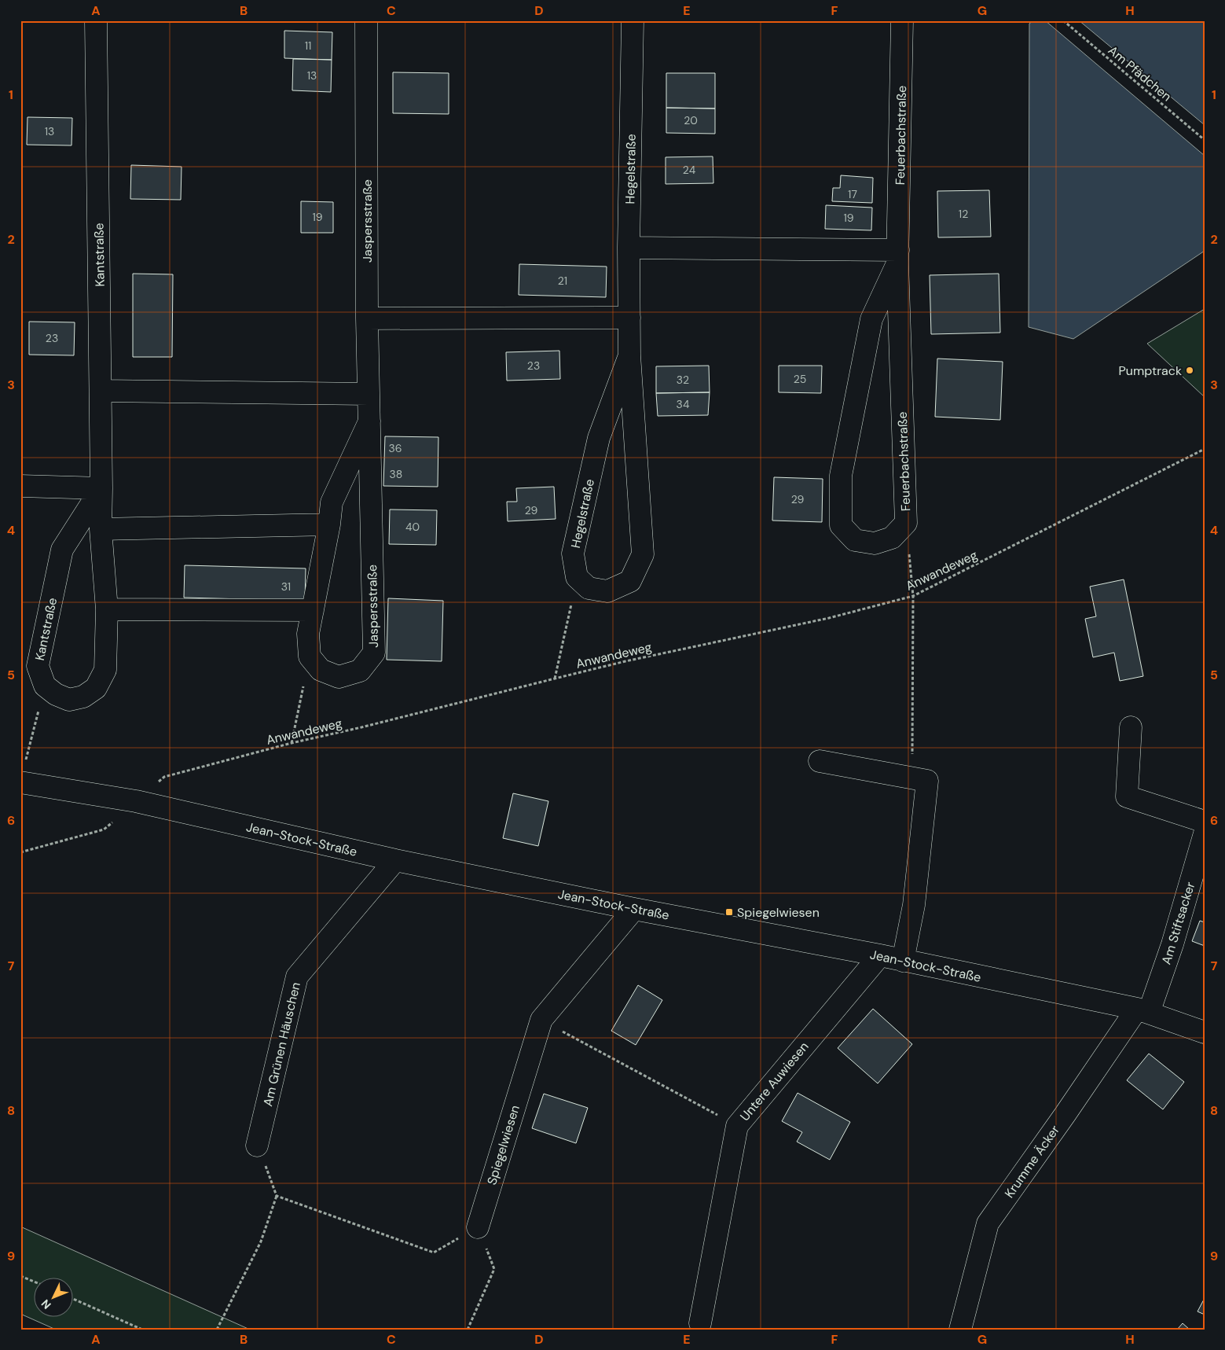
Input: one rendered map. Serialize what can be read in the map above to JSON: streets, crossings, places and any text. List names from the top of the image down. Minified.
{"streets":{"street":["Feuerbachstraße","Hegelstraße","Jaspersstraße","Kantstraße","Jean-Stock-Straße","Am Stiftsacker","Am Grünen Häuschen","Untere Auwiesen","Spiegelwiesen","Krumme Äcker"],"path":["Am Pfädchen","Anwandeweg"]},"crossings":[["Anwandeweg","Jean-Stock-Straße"],["Jean-Stock-Straße","Am Stiftsacker"],["Jean-Stock-Straße","Am Grünen Häuschen"],["Jean-Stock-Straße","Untere Auwiesen"],["Jean-Stock-Straße","Spiegelwiesen"],["Jean-Stock-Straße","Krumme Äcker"],["Am Stiftsacker","Krumme Äcker"]],"places":{"other":["Pumptrack"],"transit":["Spiegelwiesen"]},"house_numbers":["11","13","20","13","24","17","12","19","19","21","23","23","25","32","34","36","38","29","29","40","31"],"north":"bottom left","grid":{"columns":["A","B","C","D","E","F","G","H"],"rows":["1","2","3","4","5","6","7","8","9"]}}
